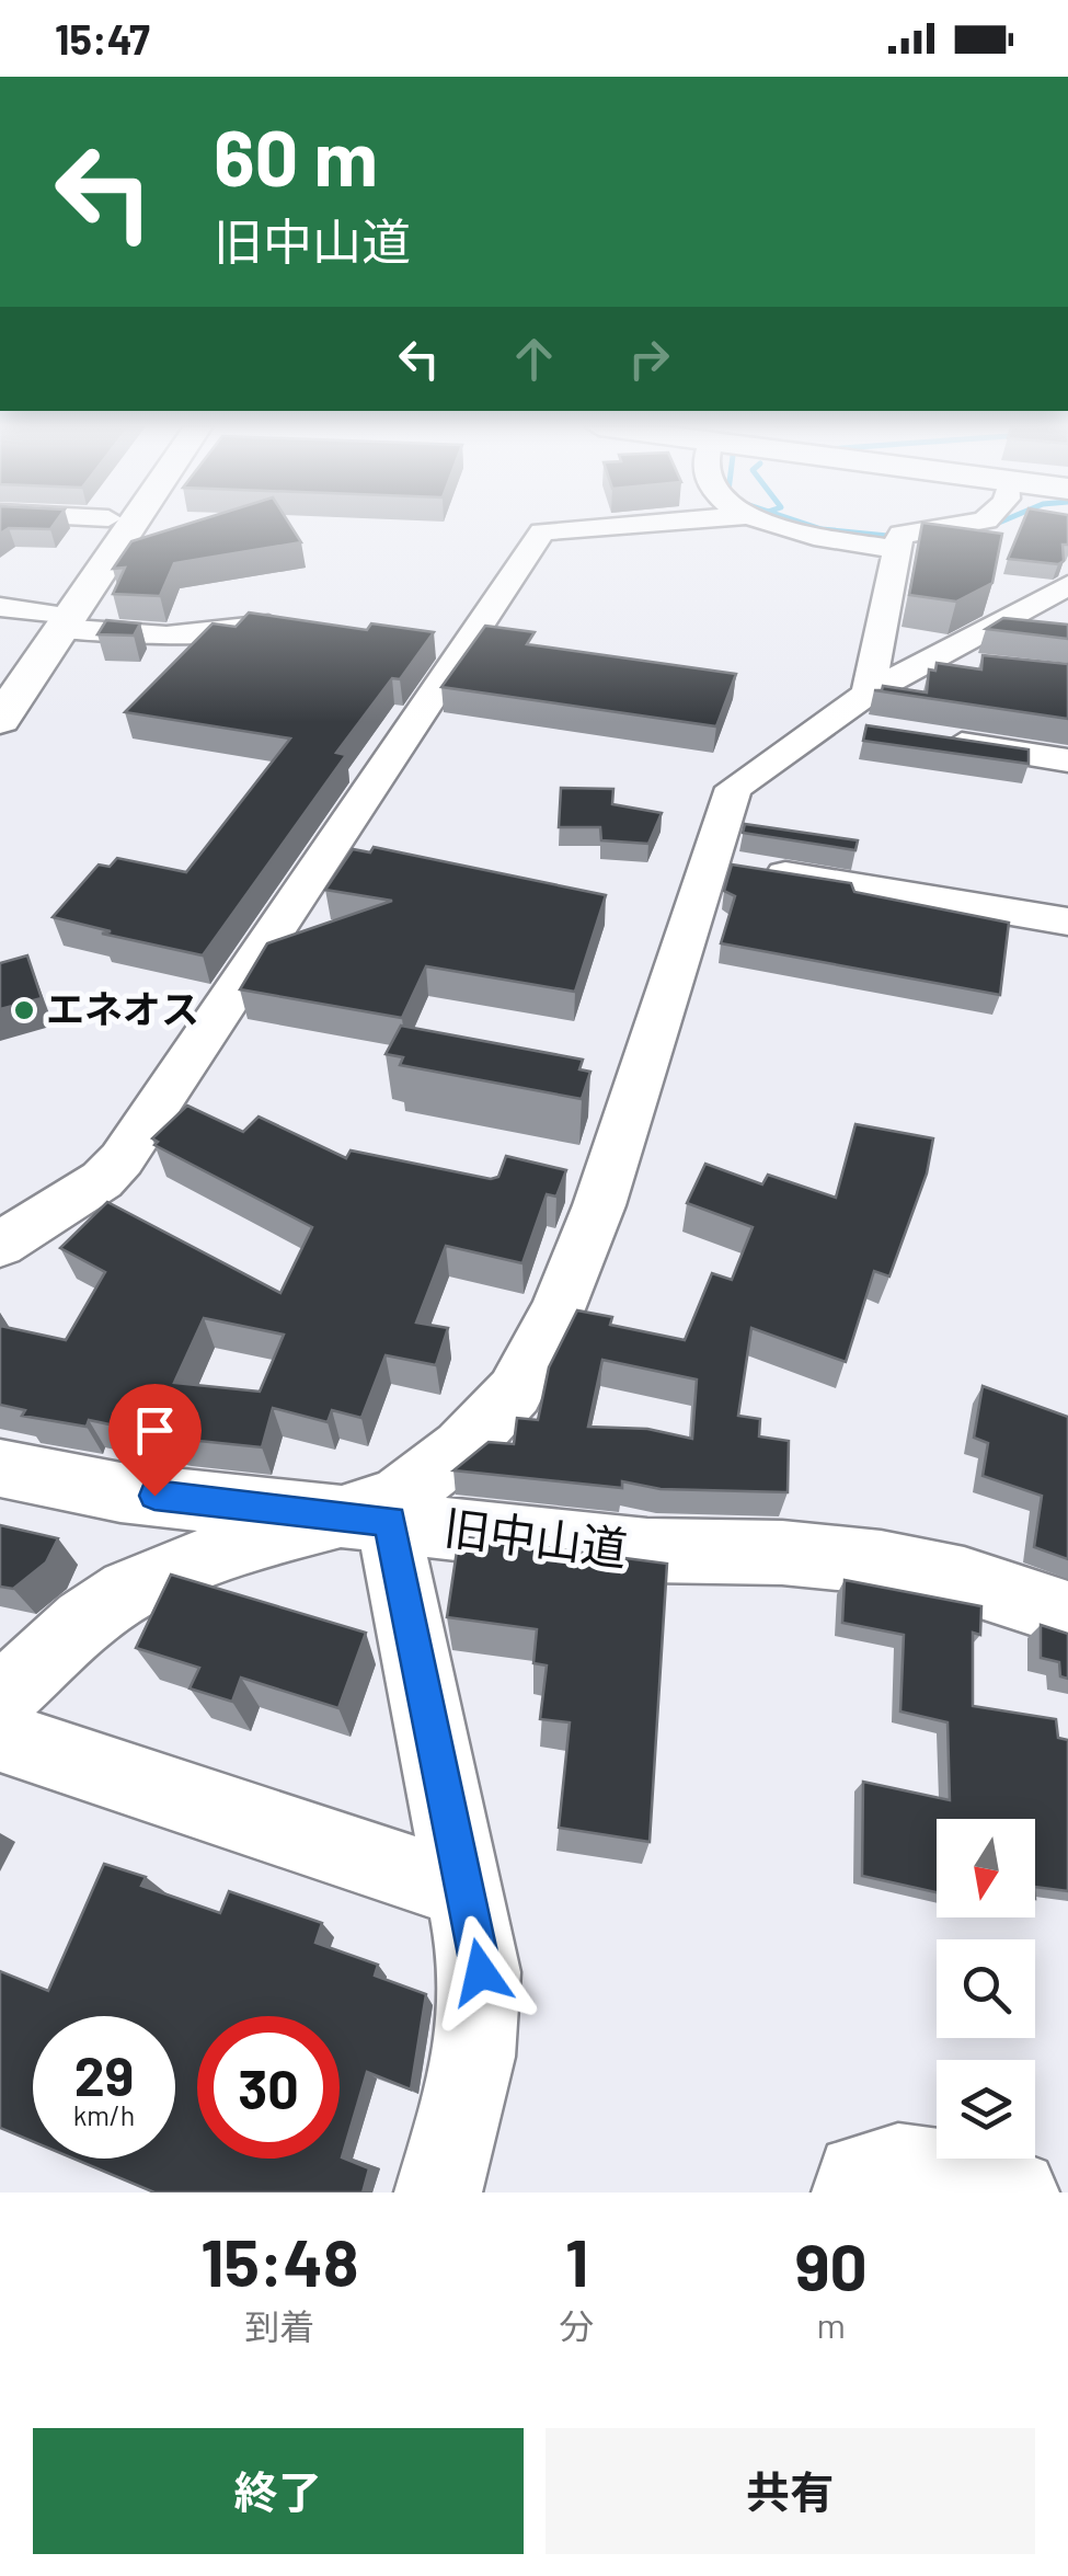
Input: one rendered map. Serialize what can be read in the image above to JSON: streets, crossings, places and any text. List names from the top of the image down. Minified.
{"streets":{"street":["旧中山道"]},"places":["エネオス"],"north":"bottom","page":{"status":"15:47","turn":["60 m","旧中山道"],"speed":"29 km/h","limit":"30","eta":["15:48","到着","1","分","90","m"],"buttons":["終了","共有"]}}
